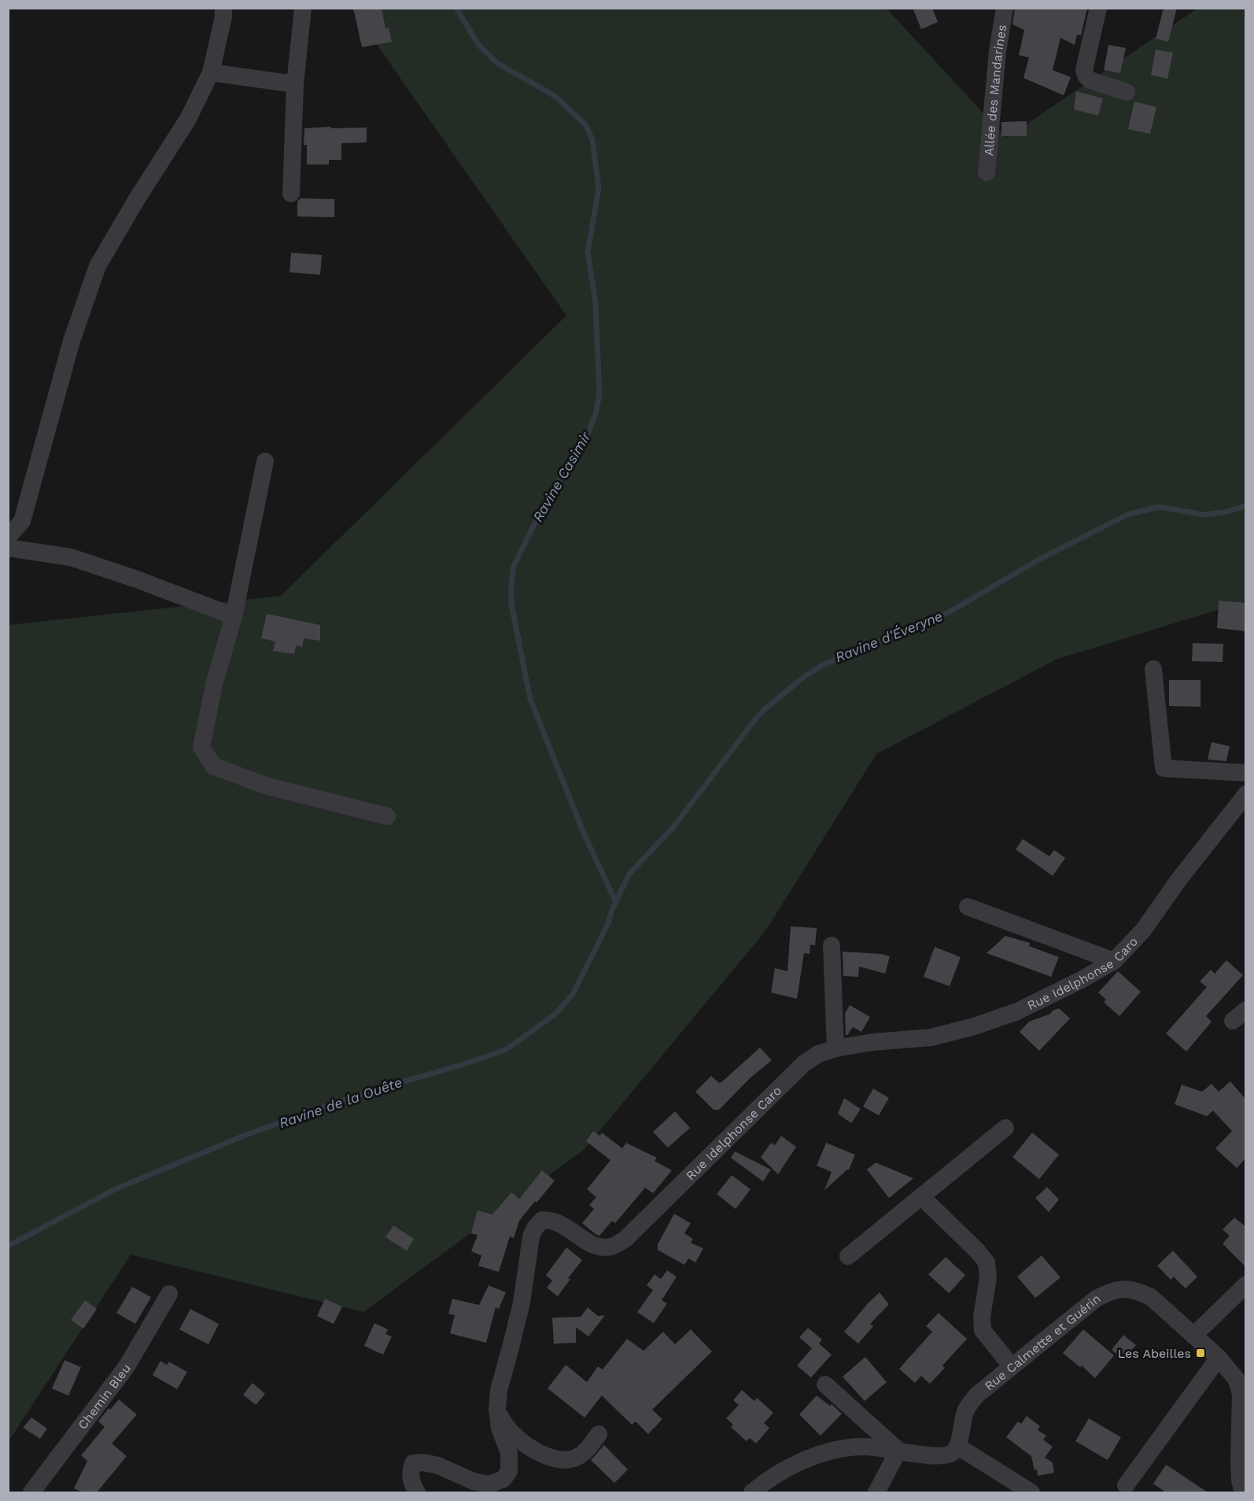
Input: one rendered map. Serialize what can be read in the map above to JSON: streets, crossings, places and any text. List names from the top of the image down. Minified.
{"streets":{"street":["Allée des Mandarines","Rue Idelphonse Caro","Rue Calmette et Guérin","Chemin Bleu"]},"water":["Ravine Casimir","Ravine d'Éveryne","Ravine de la Ouête"],"places":{"transit":["Les Abeilles"]}}
